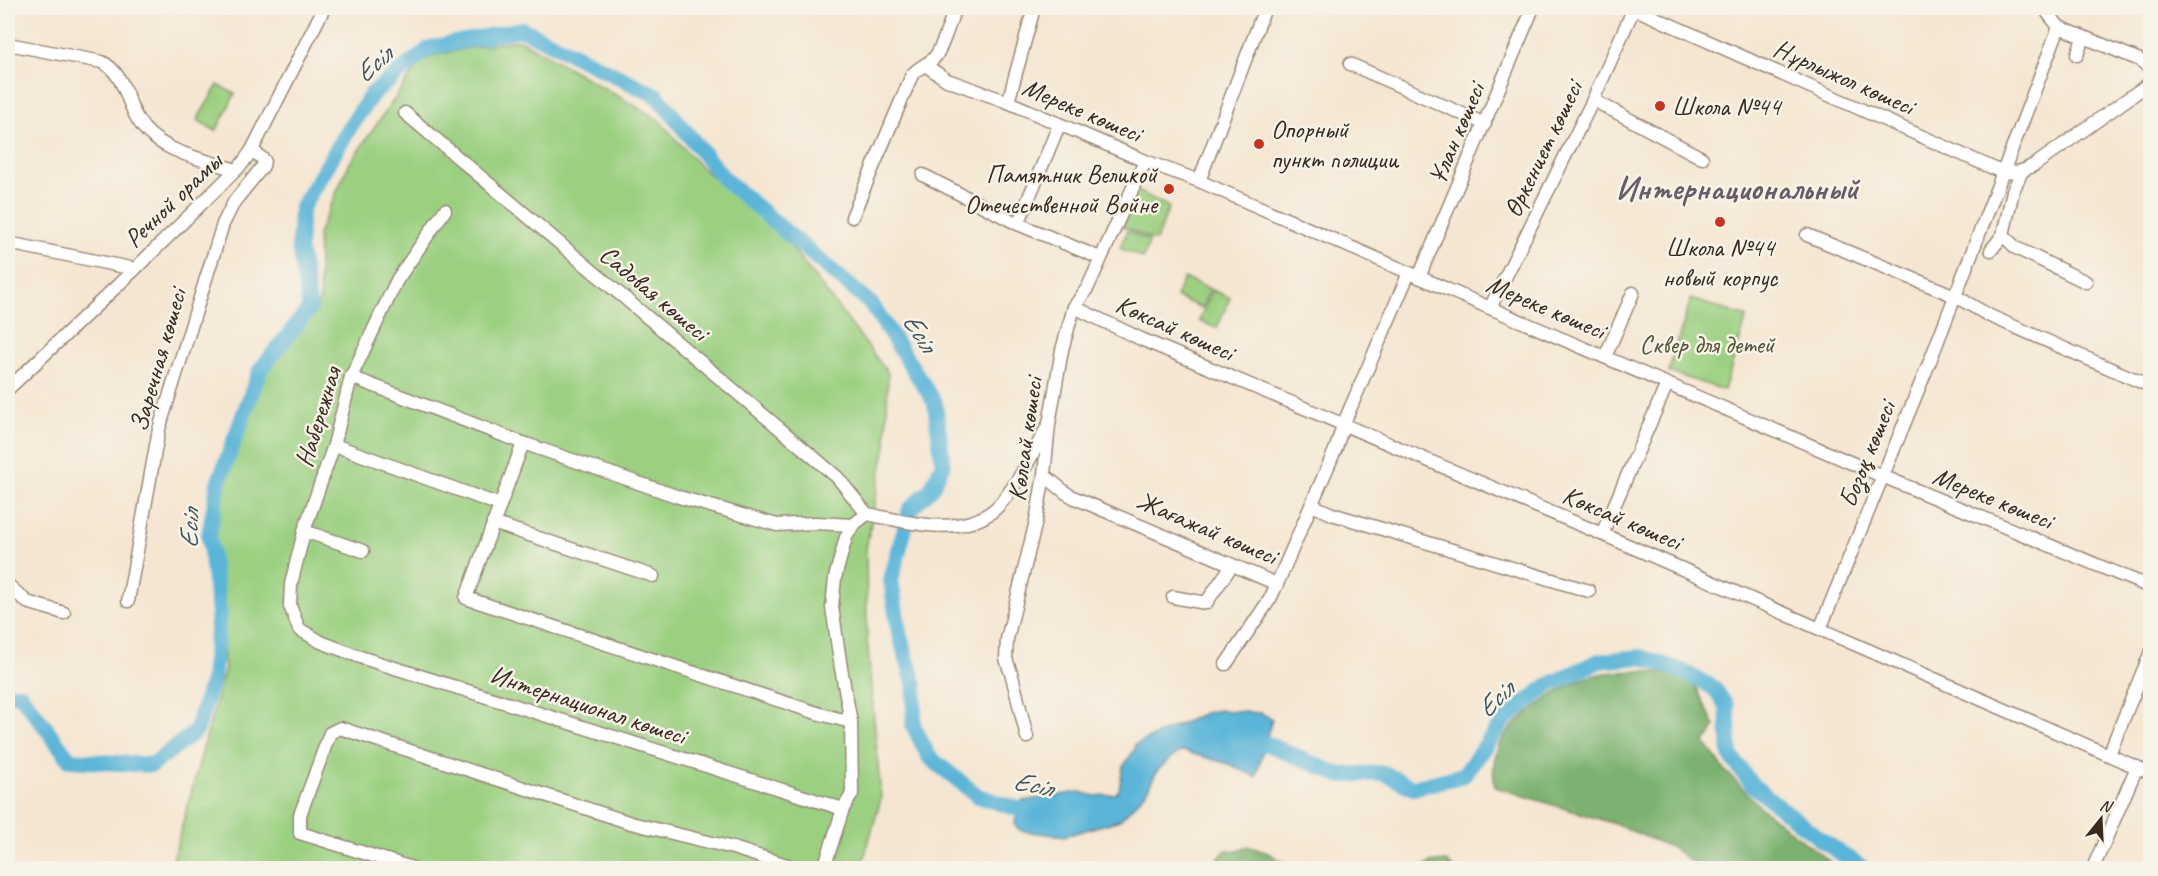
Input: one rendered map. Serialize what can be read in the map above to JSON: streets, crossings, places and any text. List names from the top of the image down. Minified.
{"streets":{"street":["Нұрлыжол көшесі","Мереке көшесі","Ұлан көшесі","Өркениет көшесі","Речной орамы","Садовая көшесі","Көксай көшесі","Заречная көшесі","Набережная","Көлсай көшесі","Бозоқ көшесі","Жағажай көшесі","Интернационал көшесі"]},"crossings":[["Нұрлыжол көшесі","Өркениет көшесі"],["Нұрлыжол көшесі","Бозоқ көшесі"],["Мереке көшесі","Ұлан көшесі"],["Мереке көшесі","Өркениет көшесі"],["Мереке көшесі","Көлсай көшесі"],["Мереке көшесі","Бозоқ көшесі"],["Ұлан көшесі","Көксай көшесі"],["Ұлан көшесі","Жағажай көшесі"],["Речной орамы","Заречная көшесі"],["Көксай көшесі","Көлсай көшесі"],["Көксай көшесі","Бозоқ көшесі"],["Көксай көшесі","Жағажай көшесі"],["Набережная","Интернационал көшесі"],["Көлсай көшесі","Жағажай көшесі"]],"districts":["Интернациональный"],"water":["Есіл"],"parks":["Сквер для детей"],"places":["Школа №44","Опорный пункт полиции","Памятник Великой Отечественной Войне","Школа №44 новый корпус"],"north":"top"}
